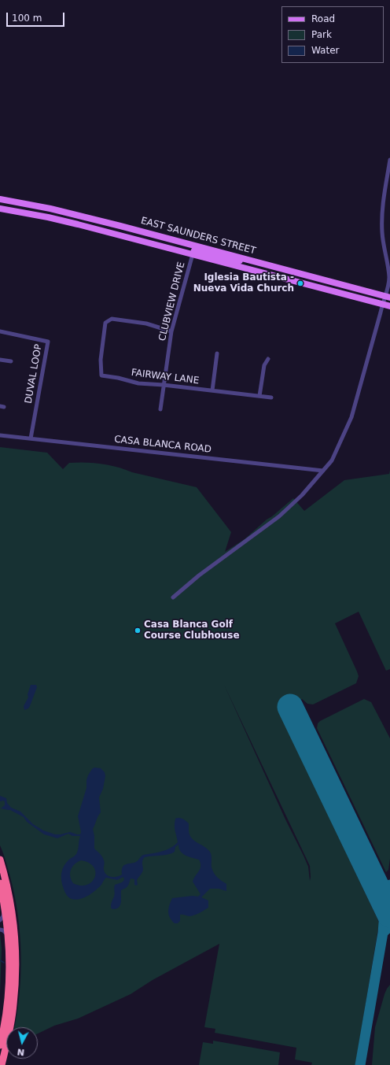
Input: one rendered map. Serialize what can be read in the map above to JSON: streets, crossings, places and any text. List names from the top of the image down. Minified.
{"streets":{"main road":["EAST SAUNDERS STREET"],"street":["CLUBVIEW DRIVE","DUVAL LOOP","FAIRWAY LANE","CASA BLANCA ROAD"]},"crossings":[["EAST SAUNDERS STREET","CLUBVIEW DRIVE"],["CLUBVIEW DRIVE","FAIRWAY LANE"],["DUVAL LOOP","CASA BLANCA ROAD"]],"places":["Iglesia Bautista - Nueva Vida Church","Casa Blanca Golf Course Clubhouse"],"legend":["Road","Park","Water"],"scale_bar":"100 m","north":"bottom"}
